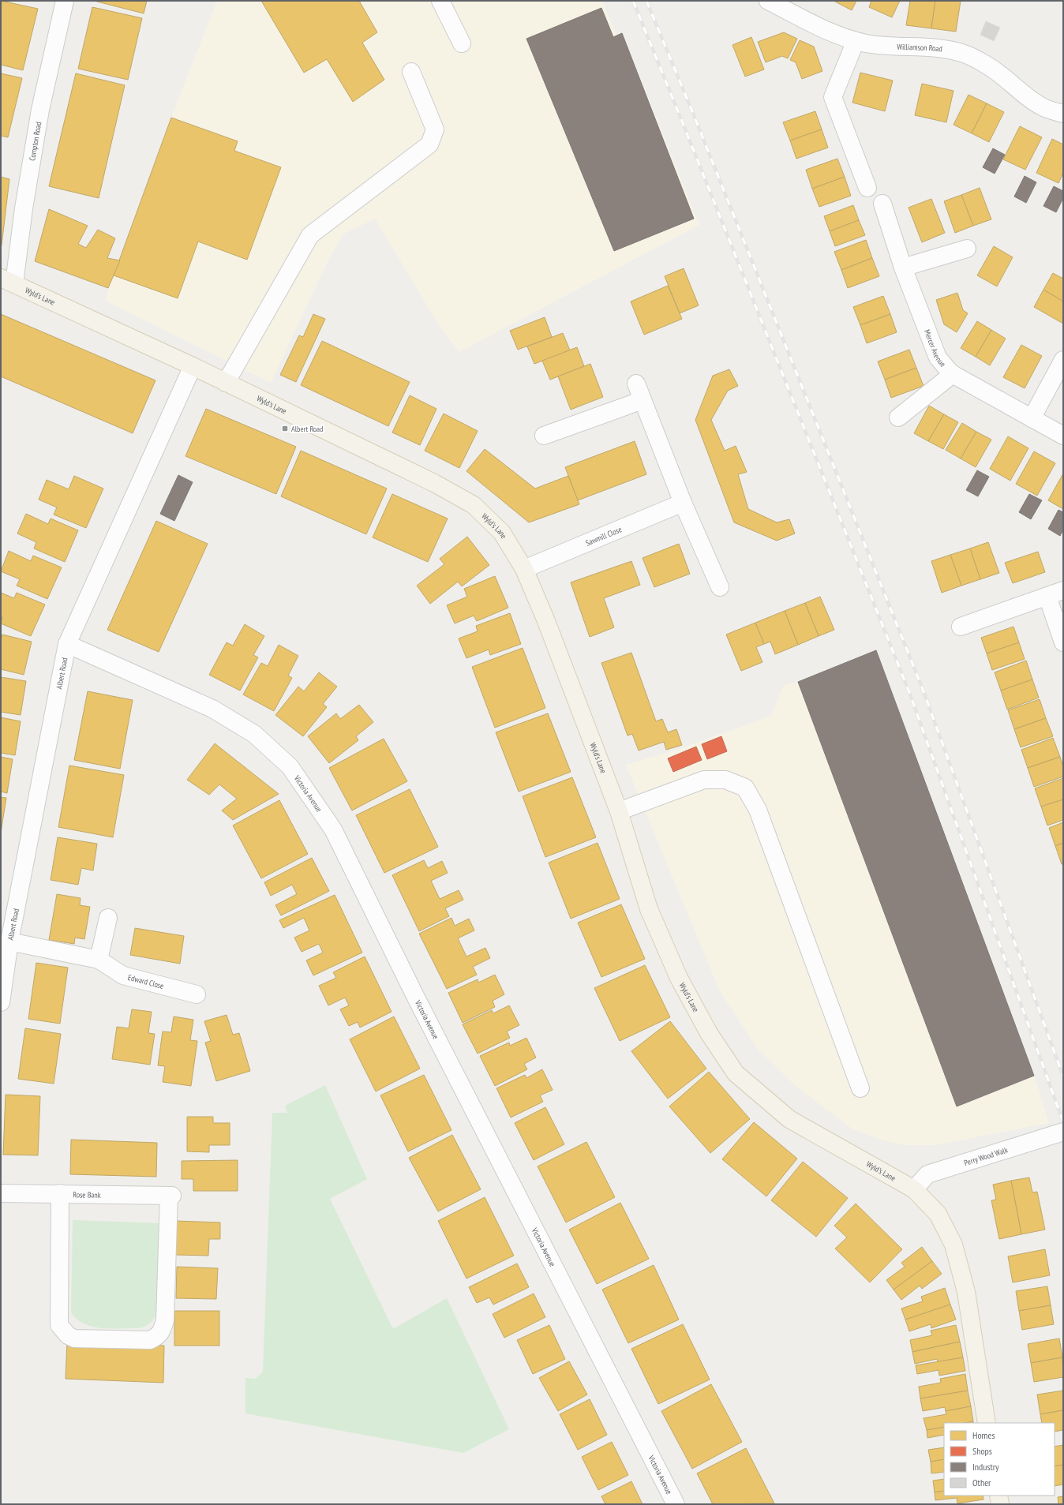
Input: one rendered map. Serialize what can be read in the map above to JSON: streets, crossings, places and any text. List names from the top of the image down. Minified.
{"streets":{"main road":["Wyld's Lane"],"street":["Williamson Road","Compton Road","Mercer Avenue","Sawmill Close","Albert Road","Victoria Avenue","Edward Close","Perry Wood Walk","Rose Bank"]},"crossings":[["Compton Road","Wyld's Lane"],["Wyld's Lane","Sawmill Close"],["Wyld's Lane","Albert Road"],["Wyld's Lane","Perry Wood Walk"],["Albert Road","Victoria Avenue"],["Albert Road","Edward Close"]],"places":{"transit":["Albert Road"]},"legend":["Homes","Shops","Industry","Other"]}
